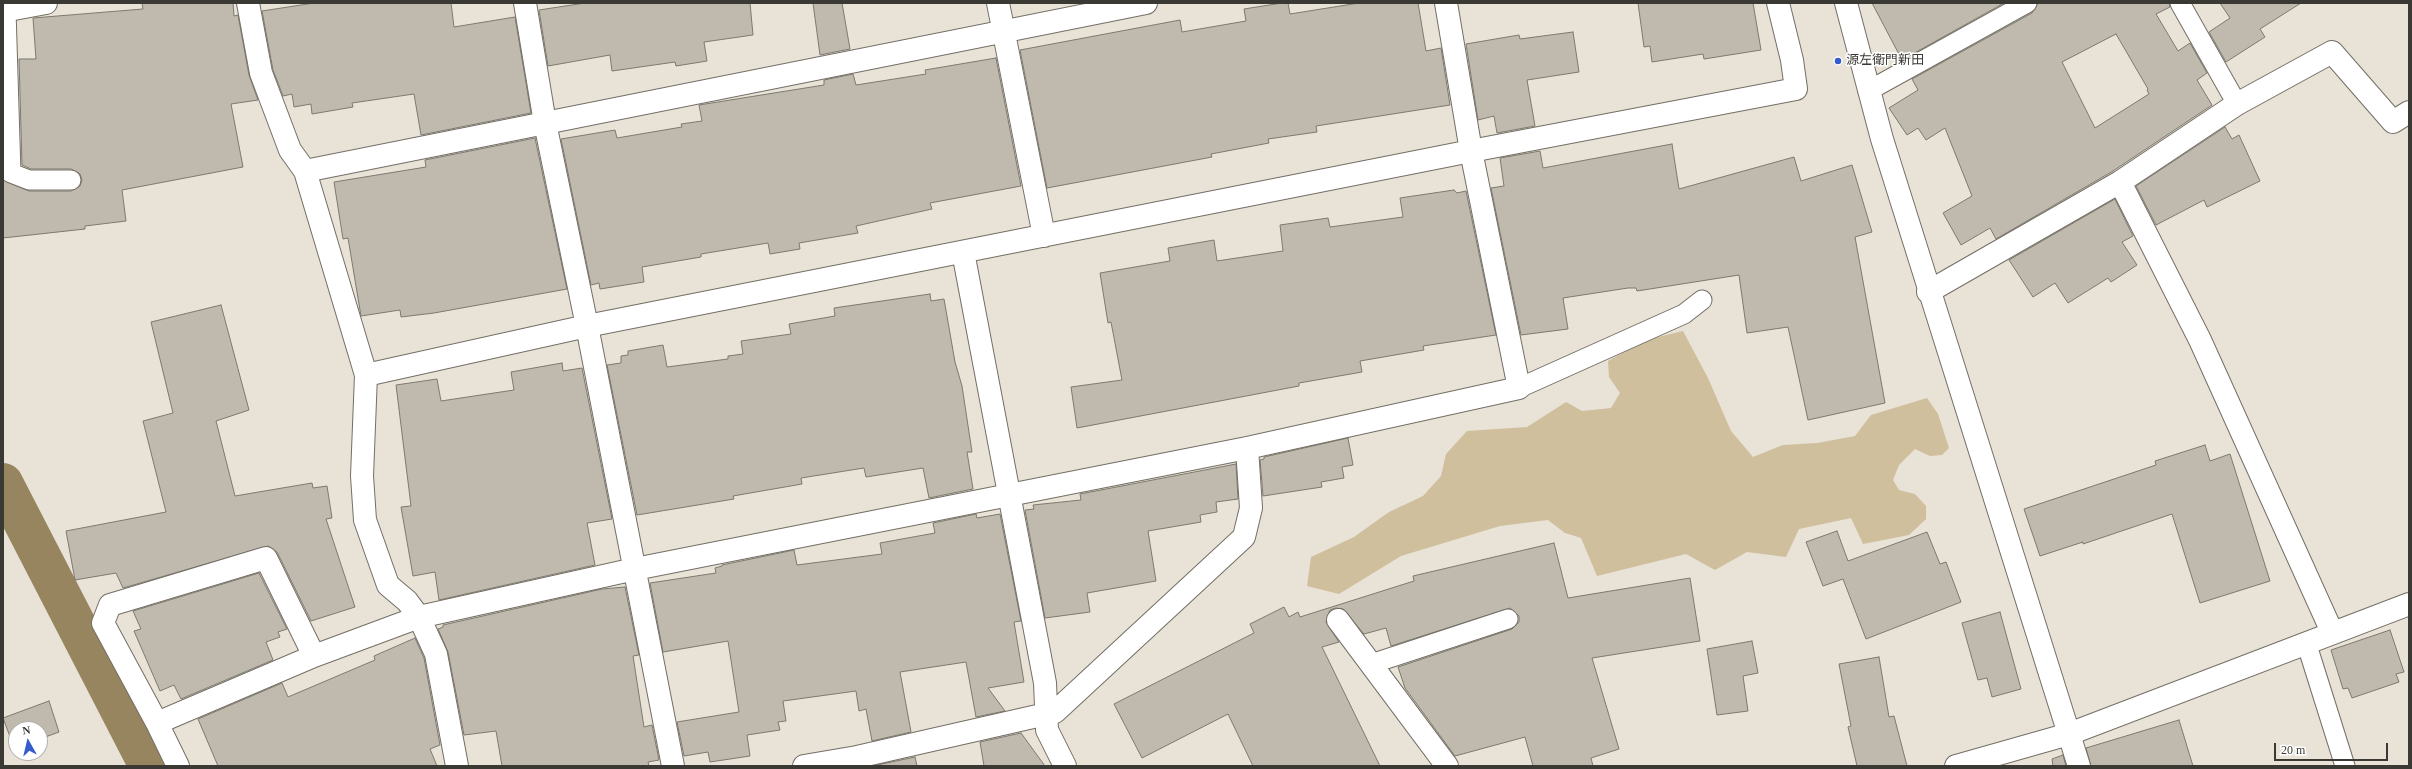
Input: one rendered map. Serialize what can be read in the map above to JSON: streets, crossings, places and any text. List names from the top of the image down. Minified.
{"places":["源左衛門新田"],"scale_bar":"20 m","north":"top"}
